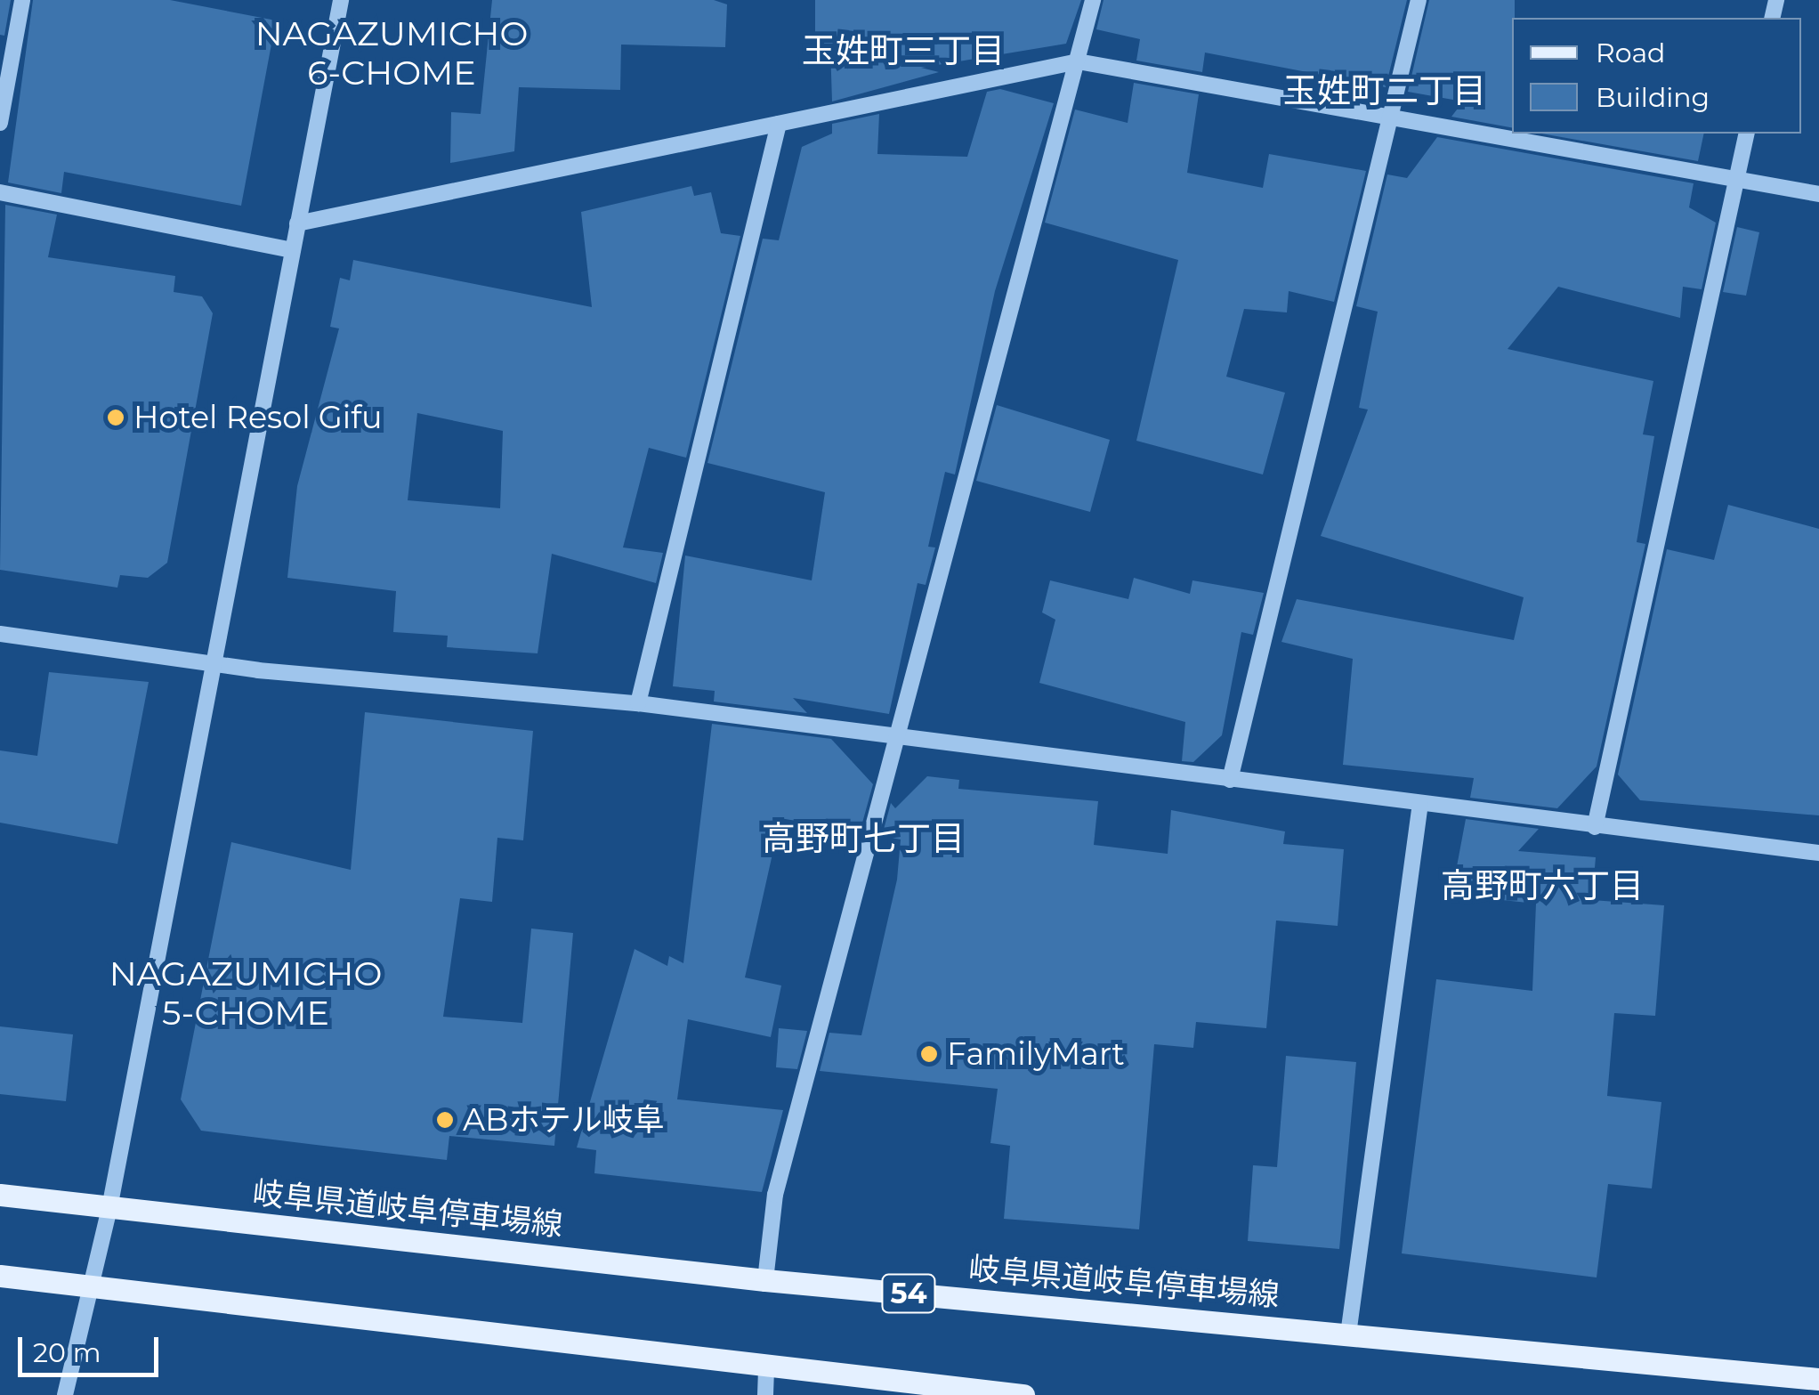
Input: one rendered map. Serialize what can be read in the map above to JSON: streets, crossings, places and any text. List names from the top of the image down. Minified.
{"streets":{"main road":["岐阜県道岐阜停車場線","54"]},"districts":["NAGAZUMICHO 6-CHOME","玉姓町三丁目","玉姓町二丁目","高野町七丁目","高野町六丁目","NAGAZUMICHO 5-CHOME"],"places":["Hotel Resol Gifu","FamilyMart","ABホテル岐阜"],"legend":["Road","Building"],"scale_bar":"20 m"}
